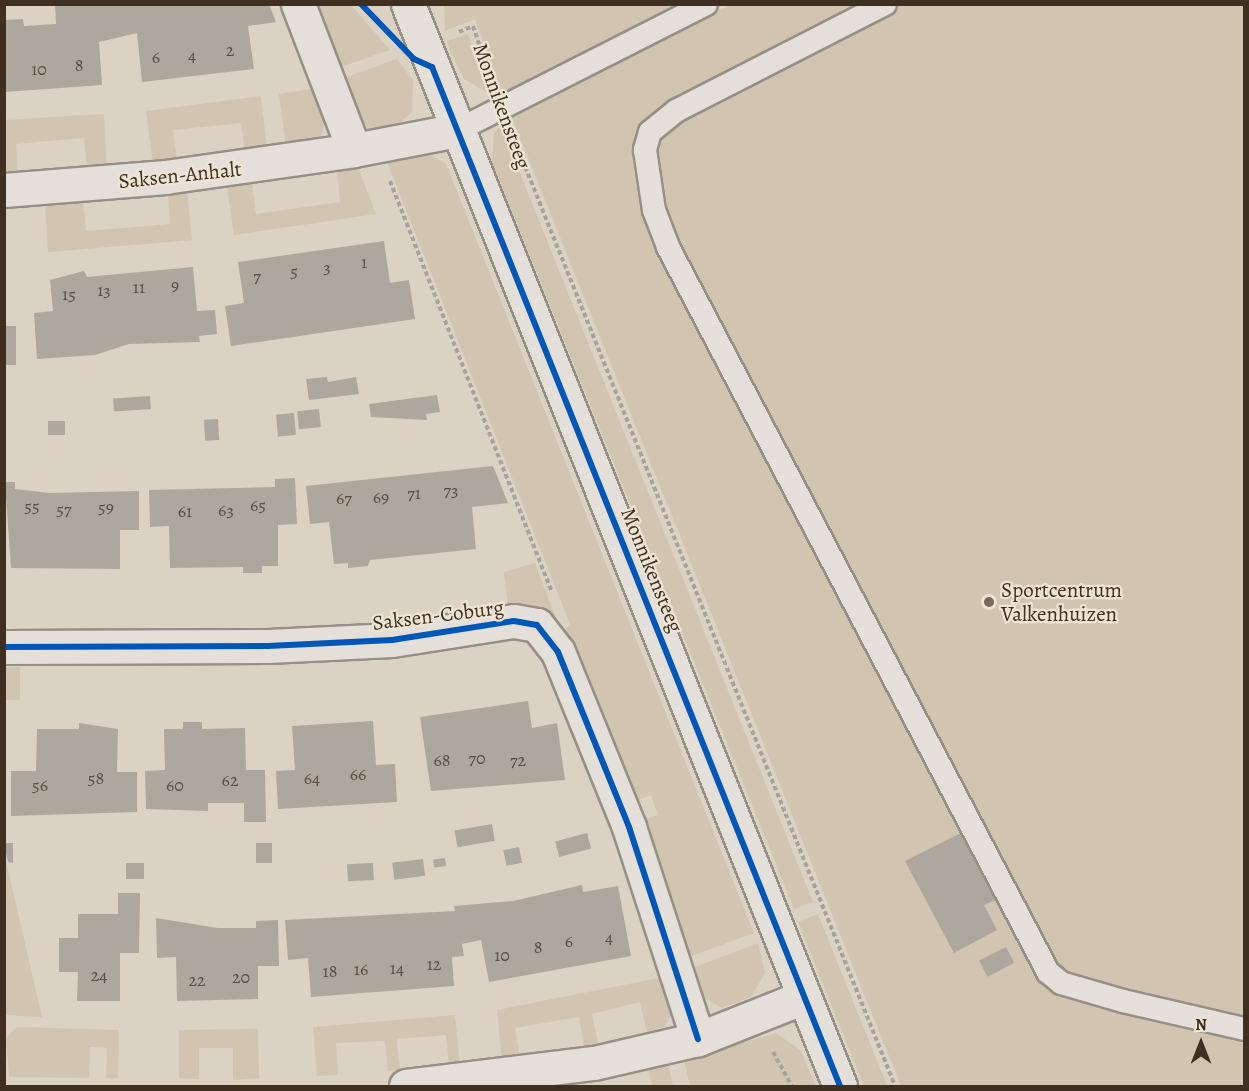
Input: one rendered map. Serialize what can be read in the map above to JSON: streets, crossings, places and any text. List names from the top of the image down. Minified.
{"streets":{"street":["Monnikensteeg","Saksen-Anhalt","Saksen-Coburg"]},"crossings":[["Monnikensteeg","Saksen-Anhalt"]],"places":["Sportcentrum Valkenhuizen"],"house_numbers":["2","4","6","8","10","1","3","5","7","9","11","13","15","73","71","69","67","65","55","59","57","63","61","70","68","72","66","58","64","62","56","60","4","6","8","10","12","14","16","18","24","20","22"],"north":"top"}
